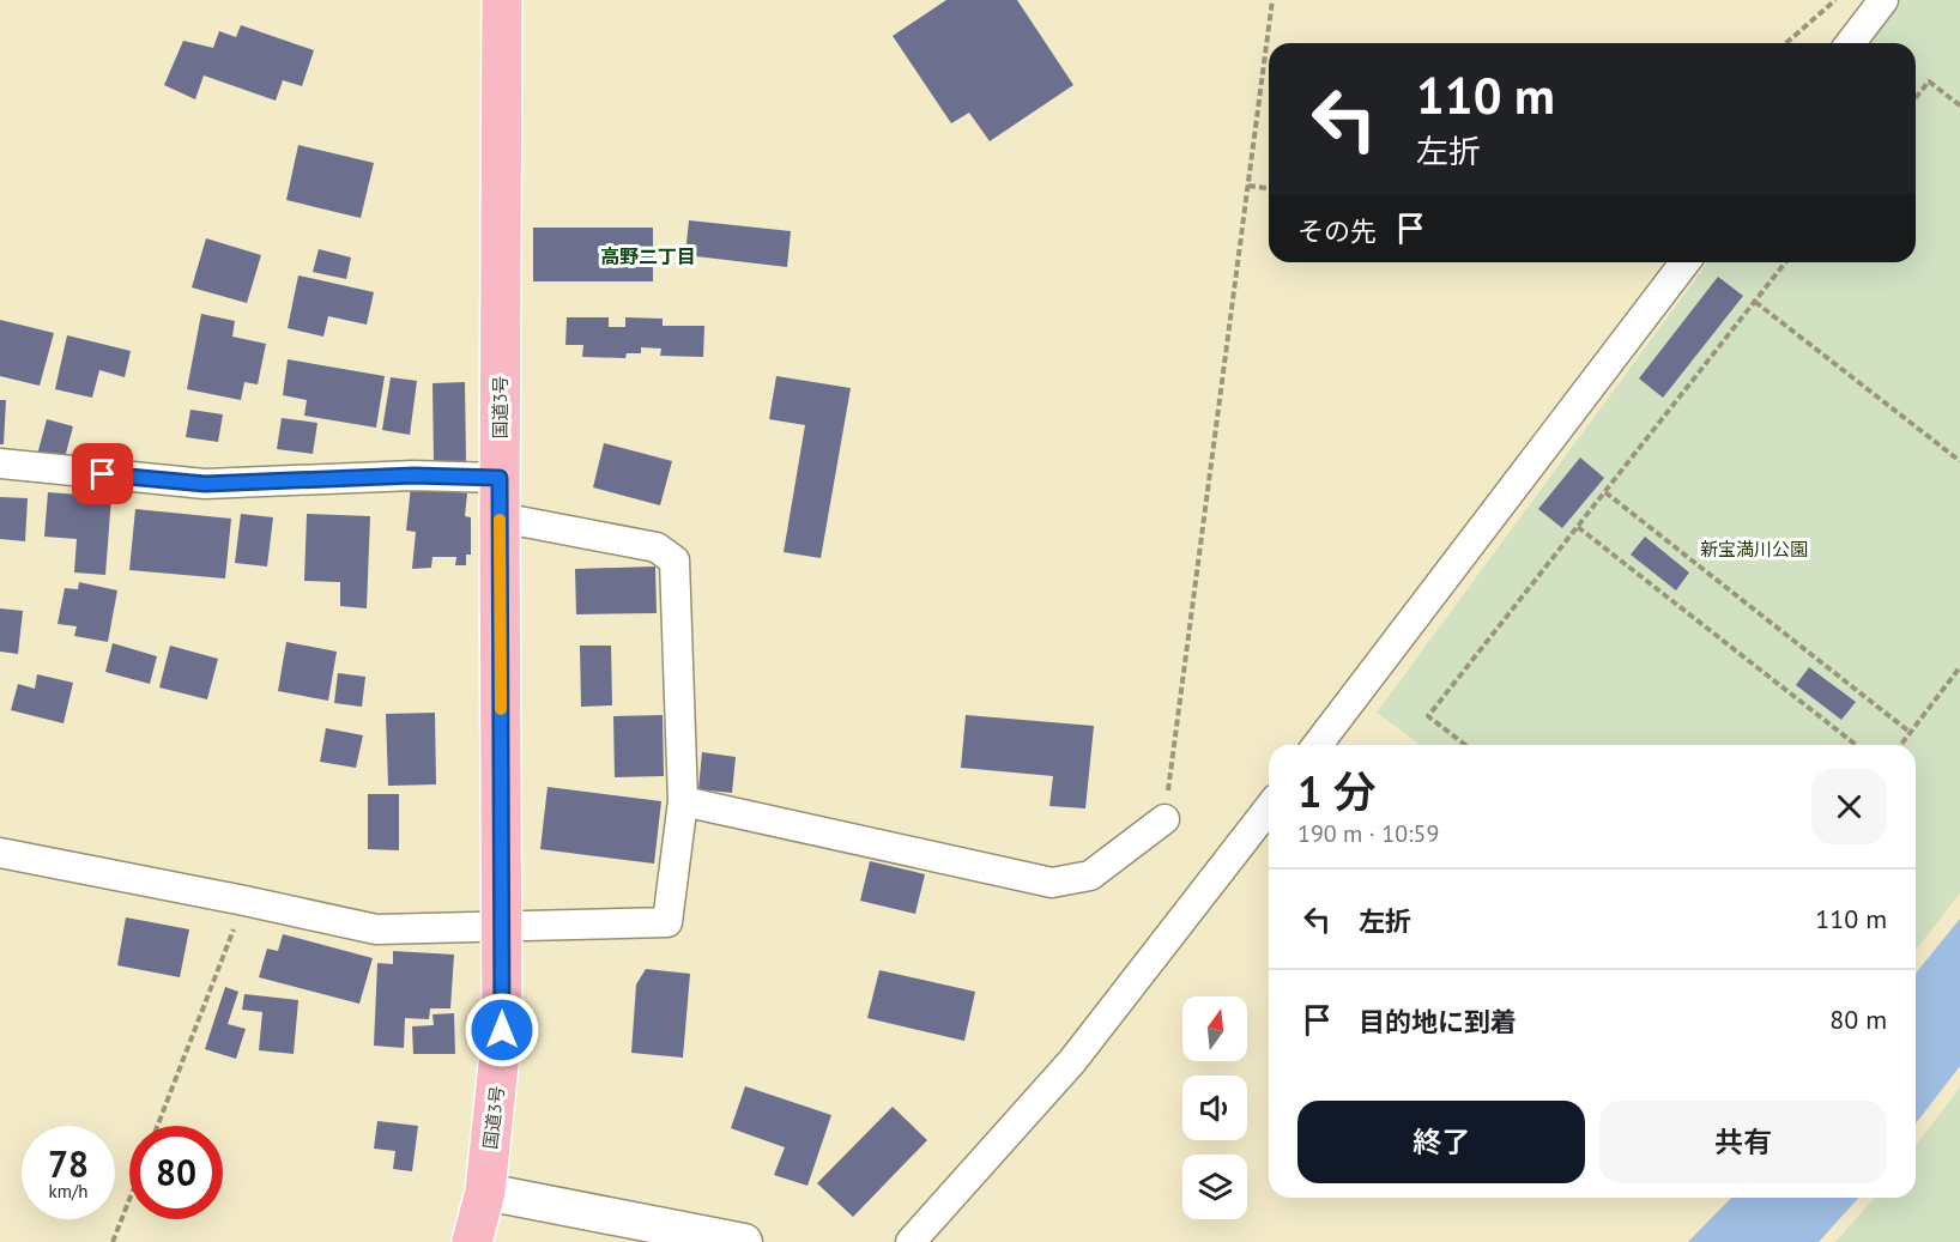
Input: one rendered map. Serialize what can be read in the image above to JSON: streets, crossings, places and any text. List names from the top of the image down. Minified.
{"streets":{"highway":["国道3号"]},"districts":["高野二丁目"],"parks":["新宝満川公園"],"north":"top","page":{"turn":["110 m","左折"],"then":"その先","heading":["1 分","190 m · 10:59"],"list":[{"name":"左折","value":"110 m"},{"name":"目的地に到着","value":"80 m"}],"buttons":["終了","共有"],"speed":"78 km/h","limit":"80"}}
